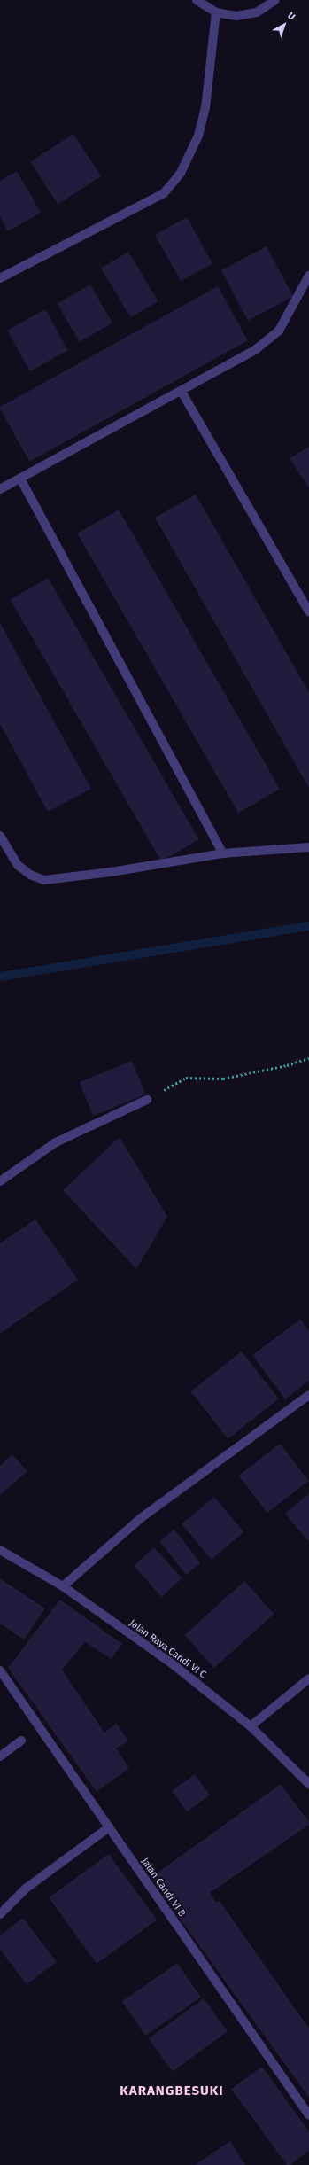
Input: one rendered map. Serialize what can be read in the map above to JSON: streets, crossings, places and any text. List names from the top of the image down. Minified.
{"streets":{"street":["Jalan Raya Candi VI C","Jalan Candi VI B"]},"districts":["KARANGBESUKI"],"north":"top right"}
